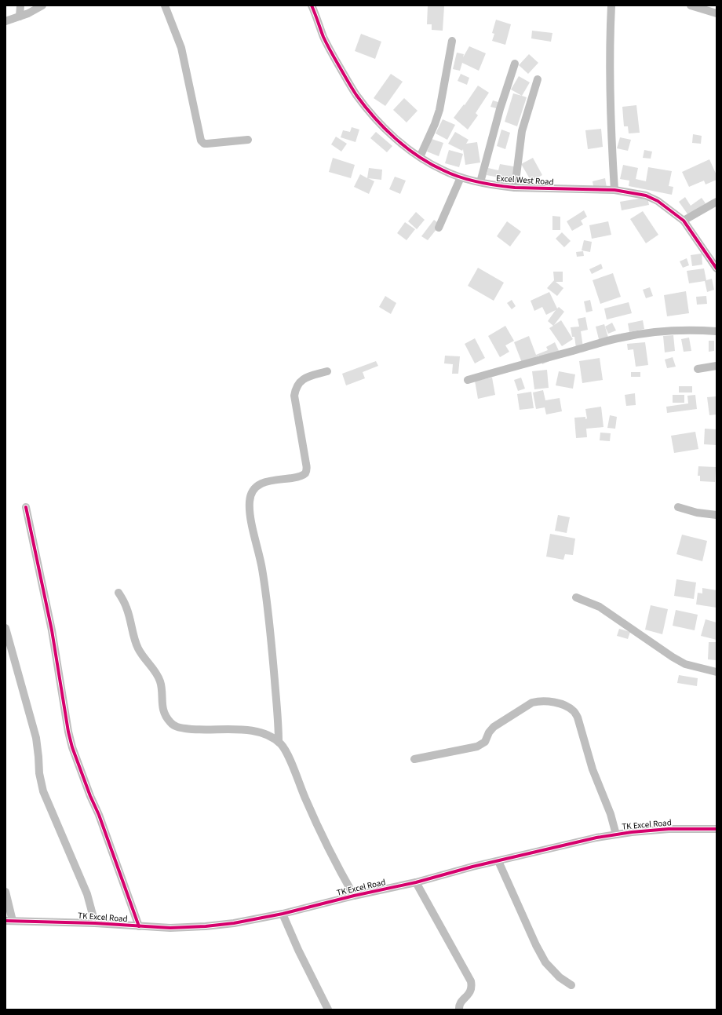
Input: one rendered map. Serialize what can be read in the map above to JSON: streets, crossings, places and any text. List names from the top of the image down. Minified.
{"streets":{"street":["Excel West Road","TK Excel Road"]}}
